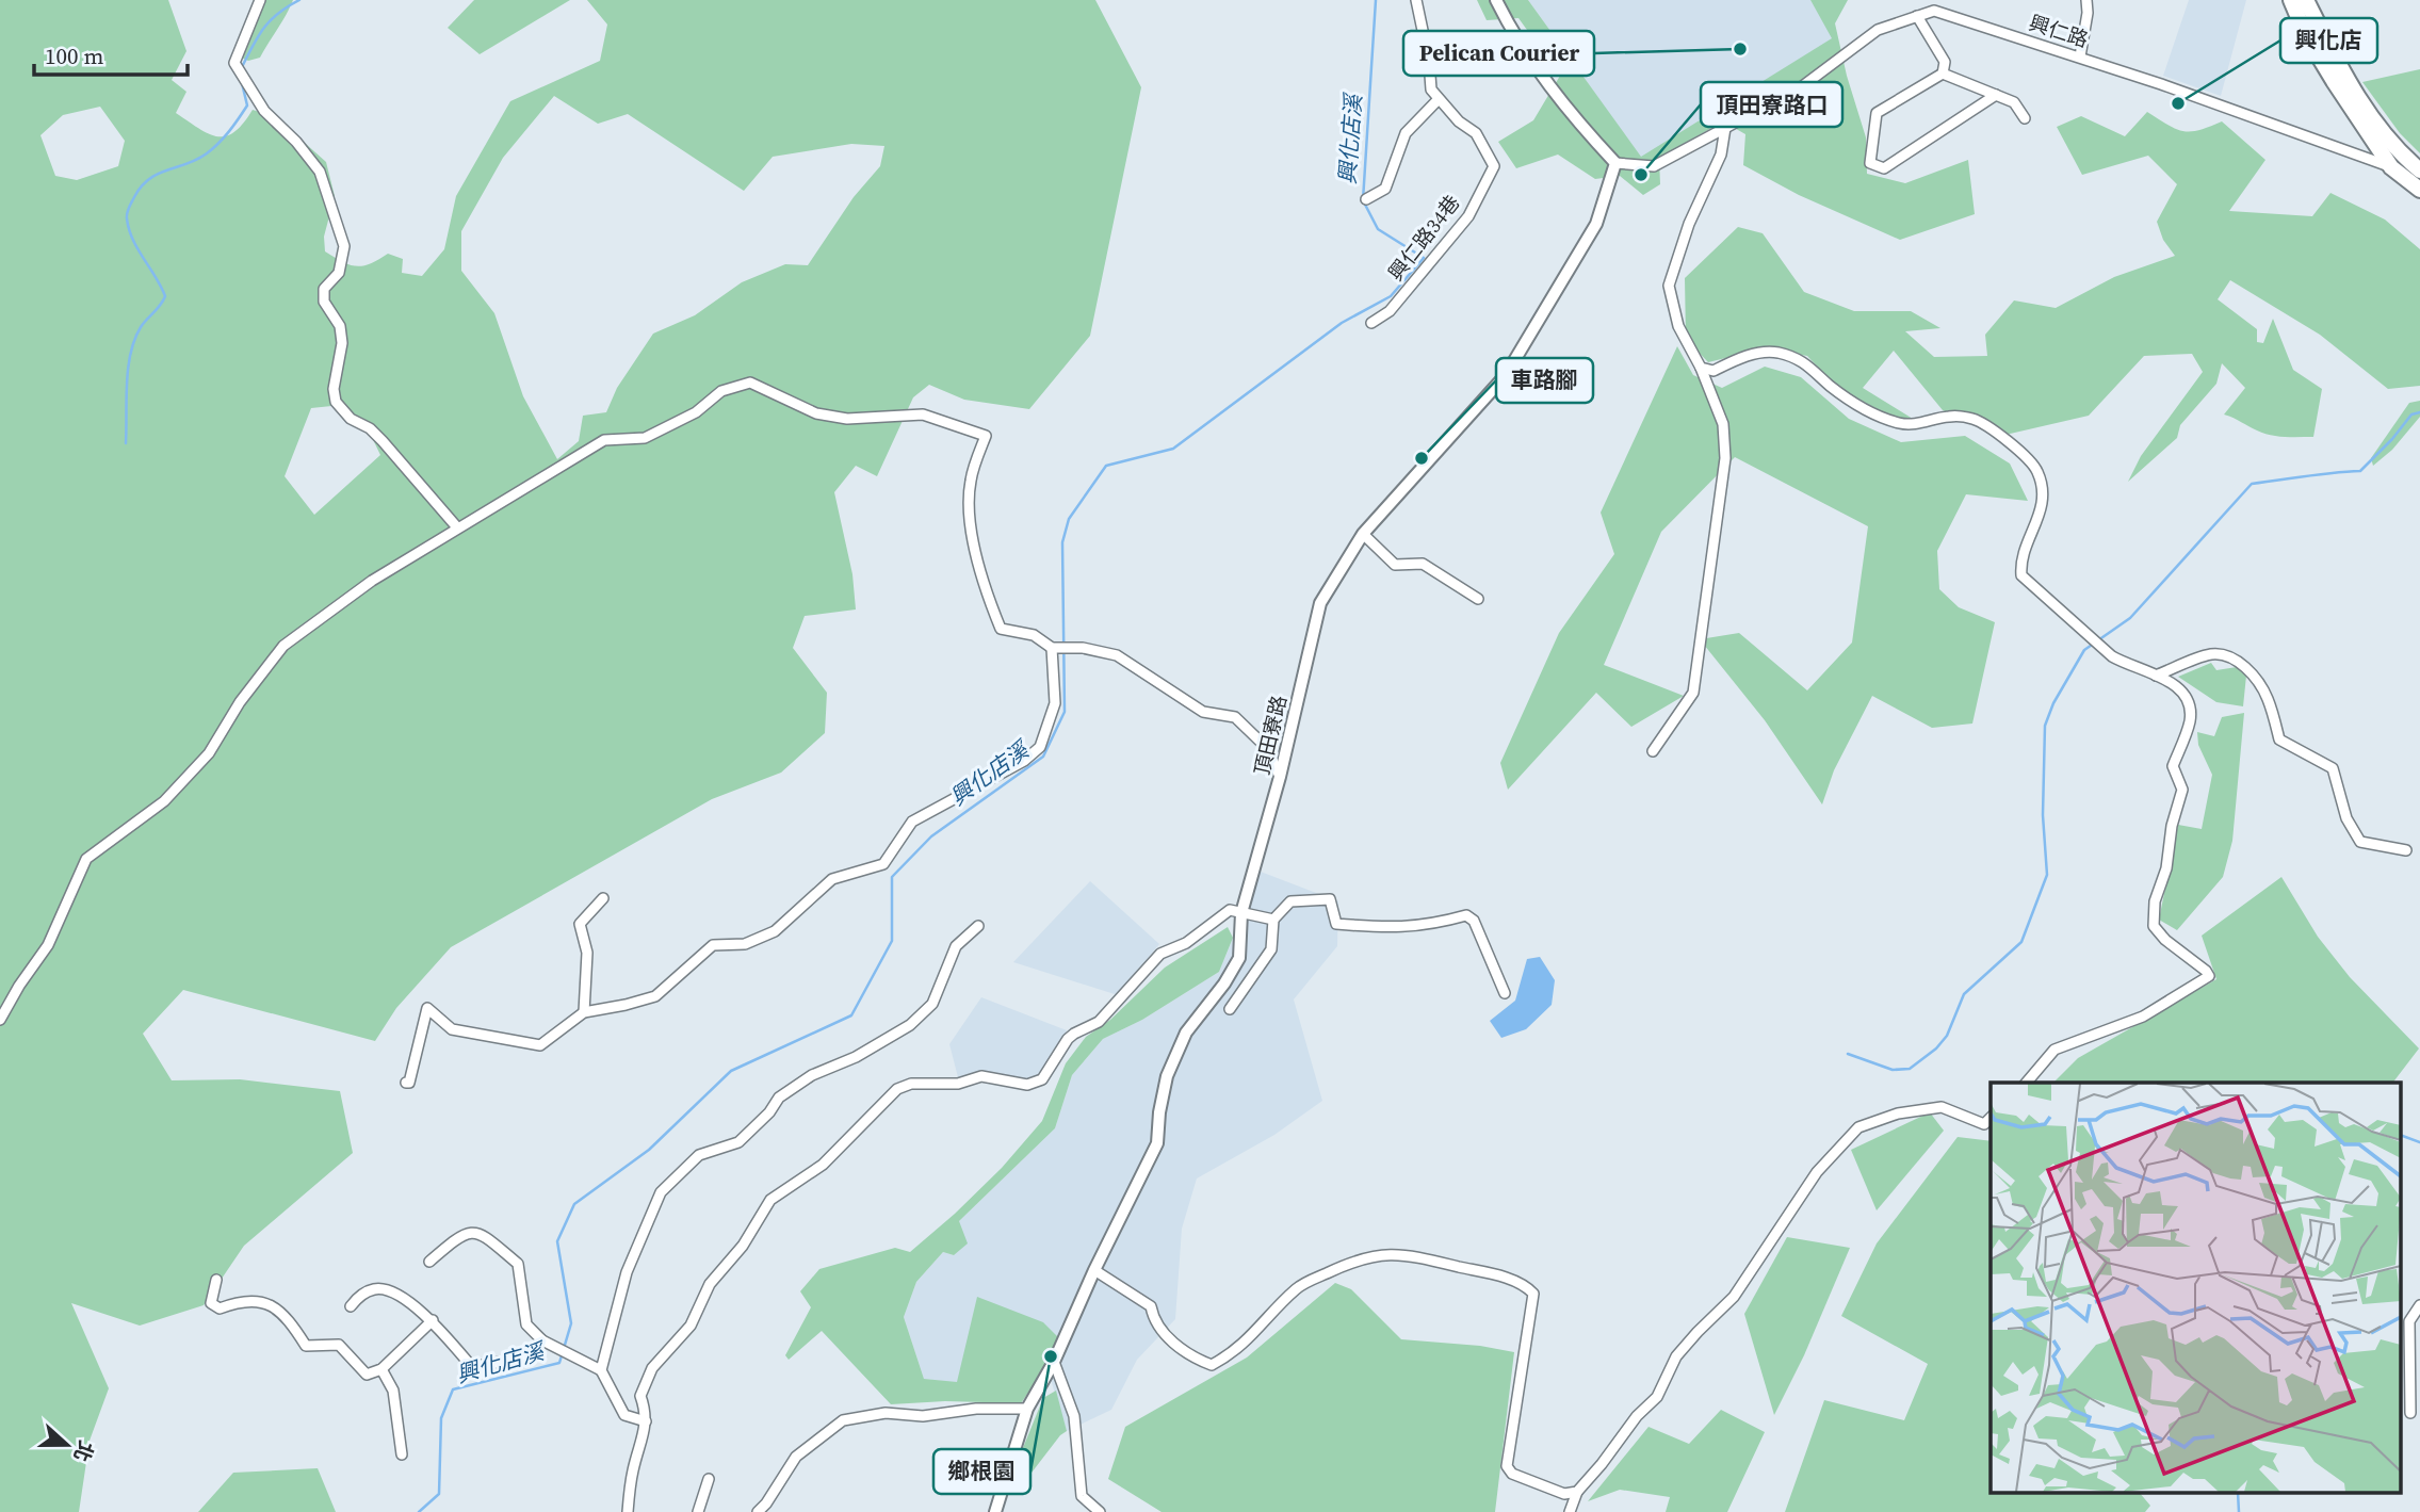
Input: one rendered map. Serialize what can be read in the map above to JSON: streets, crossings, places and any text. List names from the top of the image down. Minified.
{"streets":{"street":["興仁路","興仁路34巷","頂田寮路"]},"crossings":[["興仁路","頂田寮路"]],"water":["興化店溪"],"places":["Pelican Courier","興化店","頂田寮路口","車路腳","鄉根園"],"scale_bar":"100 m","north":"right"}
